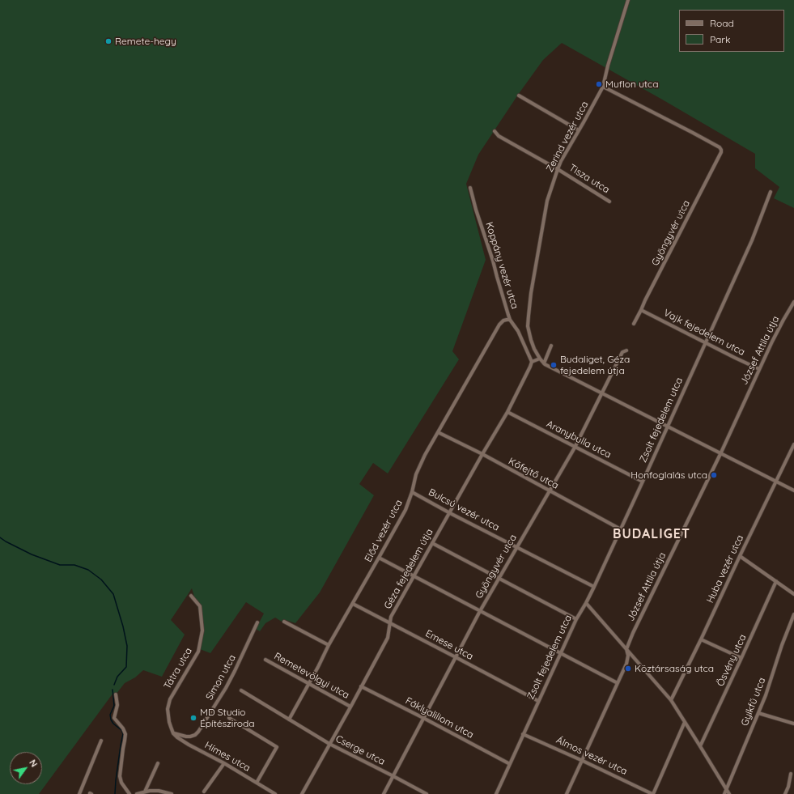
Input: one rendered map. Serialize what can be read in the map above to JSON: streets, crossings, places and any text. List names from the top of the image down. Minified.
{"streets":{"street":["Zerind vezér utca","Tisza utca","Gyöngyvér utca","Koppány vezér utca","Vajk fejedelem utca","József Attila útja","Zsolt fejedelem utca","Aranybulla utca","Kőfejtő utca","Bulcsú vezér utca","Előd vezér utca","Géza fejedelem útja","Huba vezér utca","Emese utca","Ösvény utca","Tátra utca","Remetevölgyi utca","Simon utca","Gyíkfű utca","Fáklyaliliom utca","Cserge utca","Álmos vezér utca","Hímes utca"]},"crossings":[["Zerind vezér utca","Tisza utca"],["Zerind vezér utca","Gyöngyvér utca"],["Gyöngyvér utca","Vajk fejedelem utca"],["Gyöngyvér utca","Aranybulla utca"],["Gyöngyvér utca","Kőfejtő utca"],["Gyöngyvér utca","Bulcsú vezér utca"],["Gyöngyvér utca","Emese utca"],["Gyöngyvér utca","Fáklyaliliom utca"],["Gyöngyvér utca","Cserge utca"],["Koppány vezér utca","Előd vezér utca"],["Koppány vezér utca","Géza fejedelem útja"],["Vajk fejedelem utca","József Attila útja"],["Vajk fejedelem utca","Zsolt fejedelem utca"],["József Attila útja","Álmos vezér utca"],["Zsolt fejedelem utca","Aranybulla utca"],["Zsolt fejedelem utca","Kőfejtő utca"],["Zsolt fejedelem utca","Bulcsú vezér utca"],["Zsolt fejedelem utca","Emese utca"],["Zsolt fejedelem utca","Fáklyaliliom utca"],["Zsolt fejedelem utca","Álmos vezér utca"],["Aranybulla utca","Géza fejedelem útja"],["Kőfejtő utca","Előd vezér utca"],["Kőfejtő utca","Géza fejedelem útja"],["Bulcsú vezér utca","Előd vezér utca"],["Bulcsú vezér utca","Géza fejedelem útja"],["Előd vezér utca","Emese utca"],["Előd vezér utca","Remetevölgyi utca"],["Előd vezér utca","Cserge utca"],["Géza fejedelem útja","Emese utca"],["Géza fejedelem útja","Remetevölgyi utca"],["Géza fejedelem útja","Fáklyaliliom utca"],["Géza fejedelem útja","Cserge utca"],["Tátra utca","Simon utca"],["Tátra utca","Hímes utca"],["Simon utca","Hímes utca"]],"districts":["BUDALIGET"],"places":["Remete-hegy","Muflon utca","Budaliget, Géza fejedelem útja","Honfoglalás utca","Köztársaság utca","MD Studio Építésziroda"],"legend":["Road","Park"],"north":"top right"}
